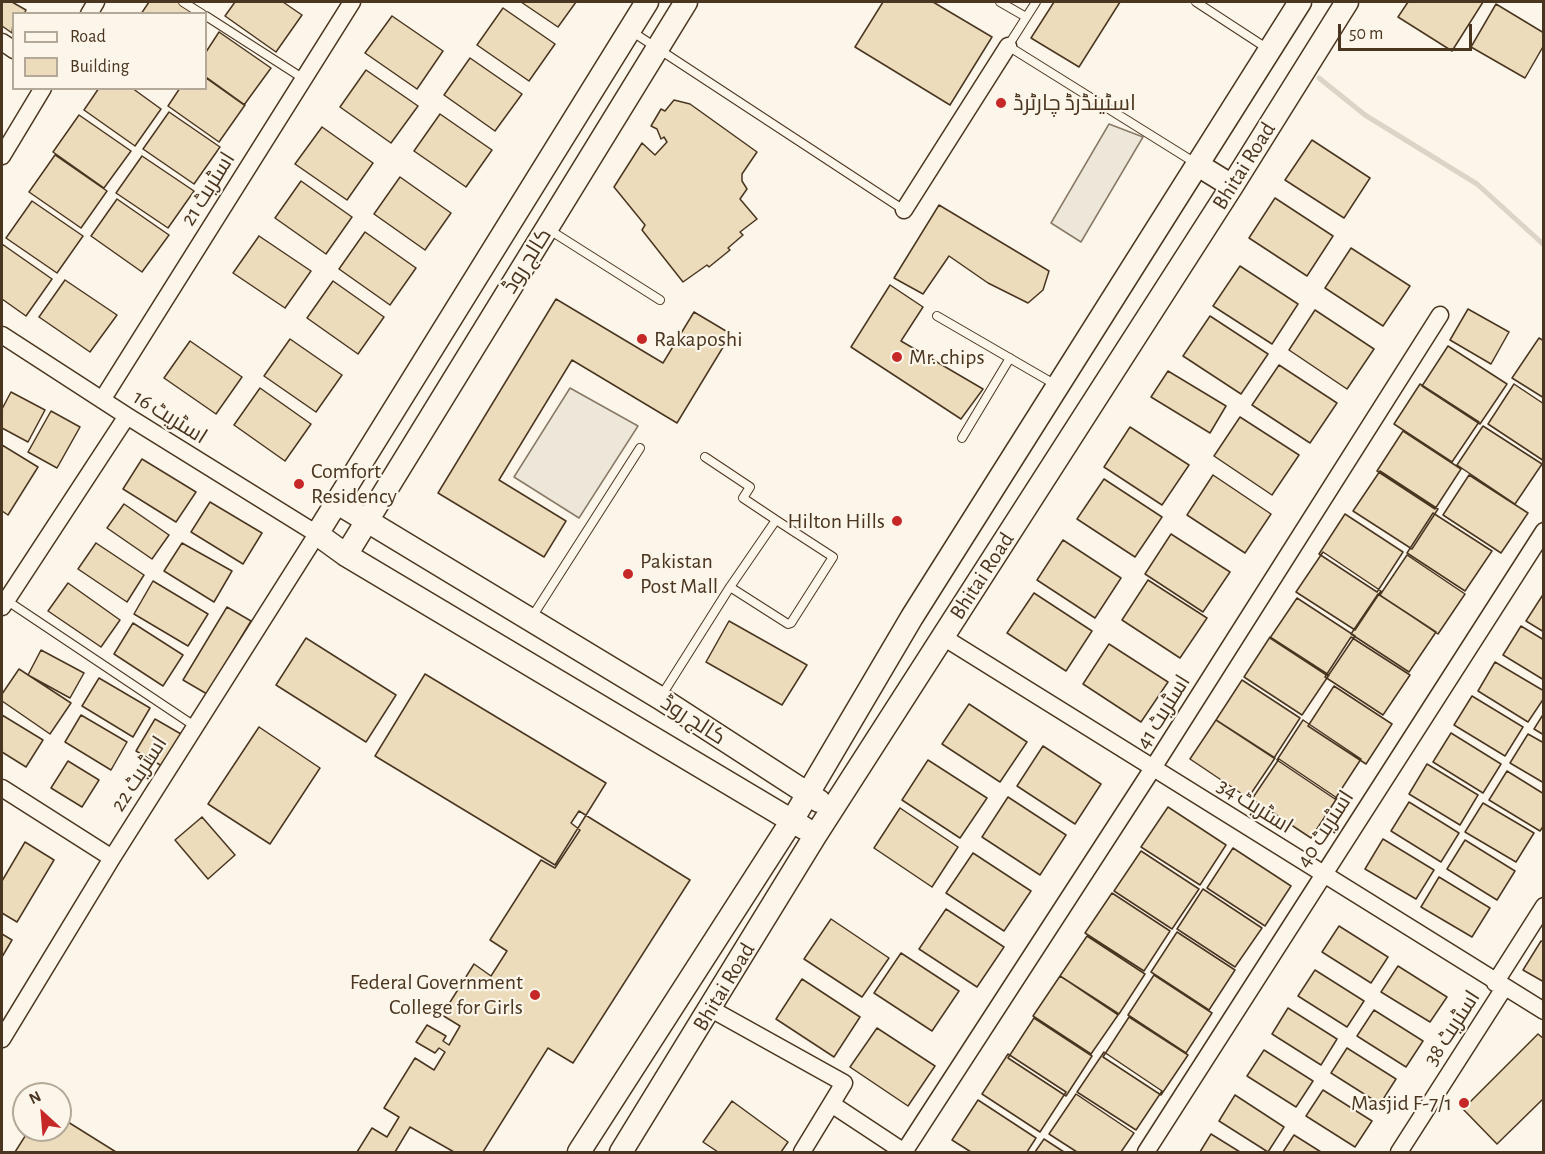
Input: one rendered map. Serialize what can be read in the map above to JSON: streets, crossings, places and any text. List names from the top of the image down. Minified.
{"streets":{"street":["Bhitai Road","اسٹریٹ 21","کالج روڈ","اسٹریٹ 16","اسٹریٹ 41","اسٹریٹ 22","اسٹریٹ 34","اسٹریٹ 40","اسٹریٹ 38"]},"crossings":[["Bhitai Road","کالج روڈ"],["Bhitai Road","اسٹریٹ 34"],["اسٹریٹ 21","اسٹریٹ 16"],["کالج روڈ","اسٹریٹ 16"],["کالج روڈ","اسٹریٹ 22"],["اسٹریٹ 16","اسٹریٹ 22"],["اسٹریٹ 41","اسٹریٹ 34"],["اسٹریٹ 34","اسٹریٹ 40"],["اسٹریٹ 34","اسٹریٹ 38"]],"places":["اسٹینڈرڈ چارٹرڈ","Rakaposhi","Mr. chips","Comfort Residency","Hilton Hills","Pakistan Post Mall","Federal Government College for Girls","Masjid F-7/1"],"legend":["Road","Building"],"scale_bar":"50 m","north":"top left"}
